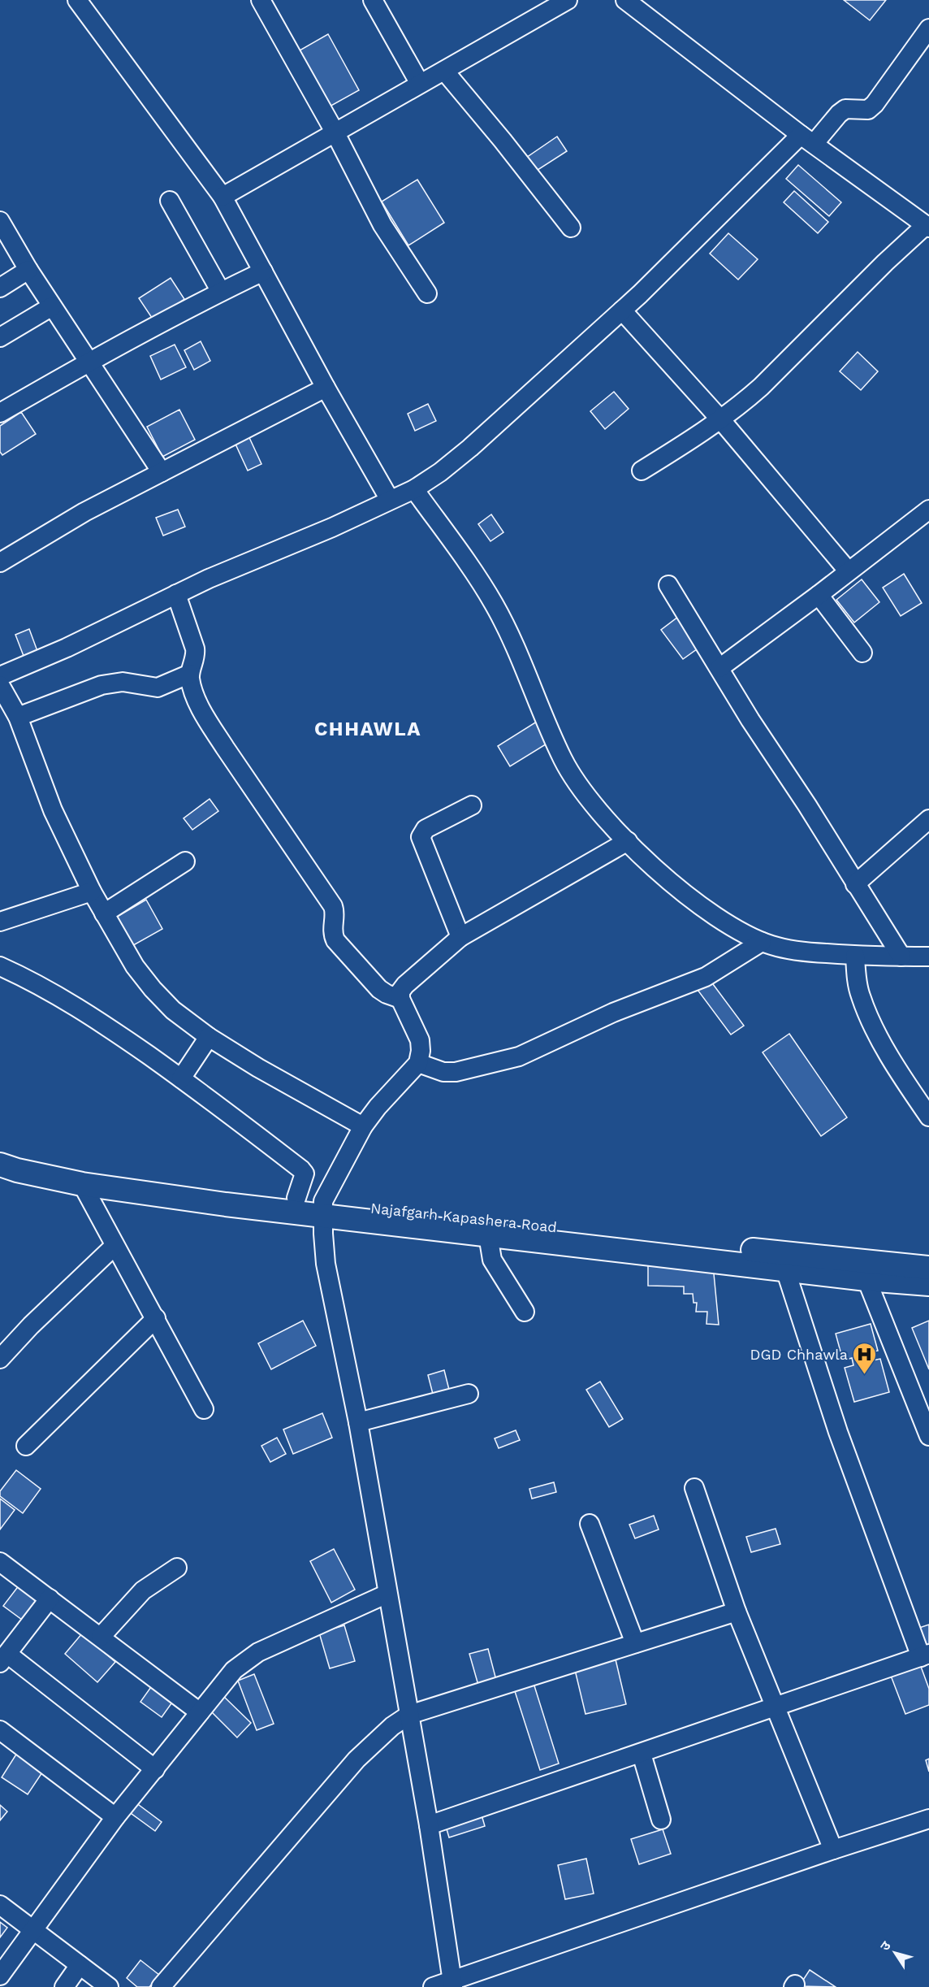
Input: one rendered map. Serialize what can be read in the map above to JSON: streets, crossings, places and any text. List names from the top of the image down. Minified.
{"streets":{"main road":["Najafgarh Kapashera Road"]},"districts":["CHHAWLA"],"places":{"hospital":["DGD Chhawla"]},"north":"top left"}
